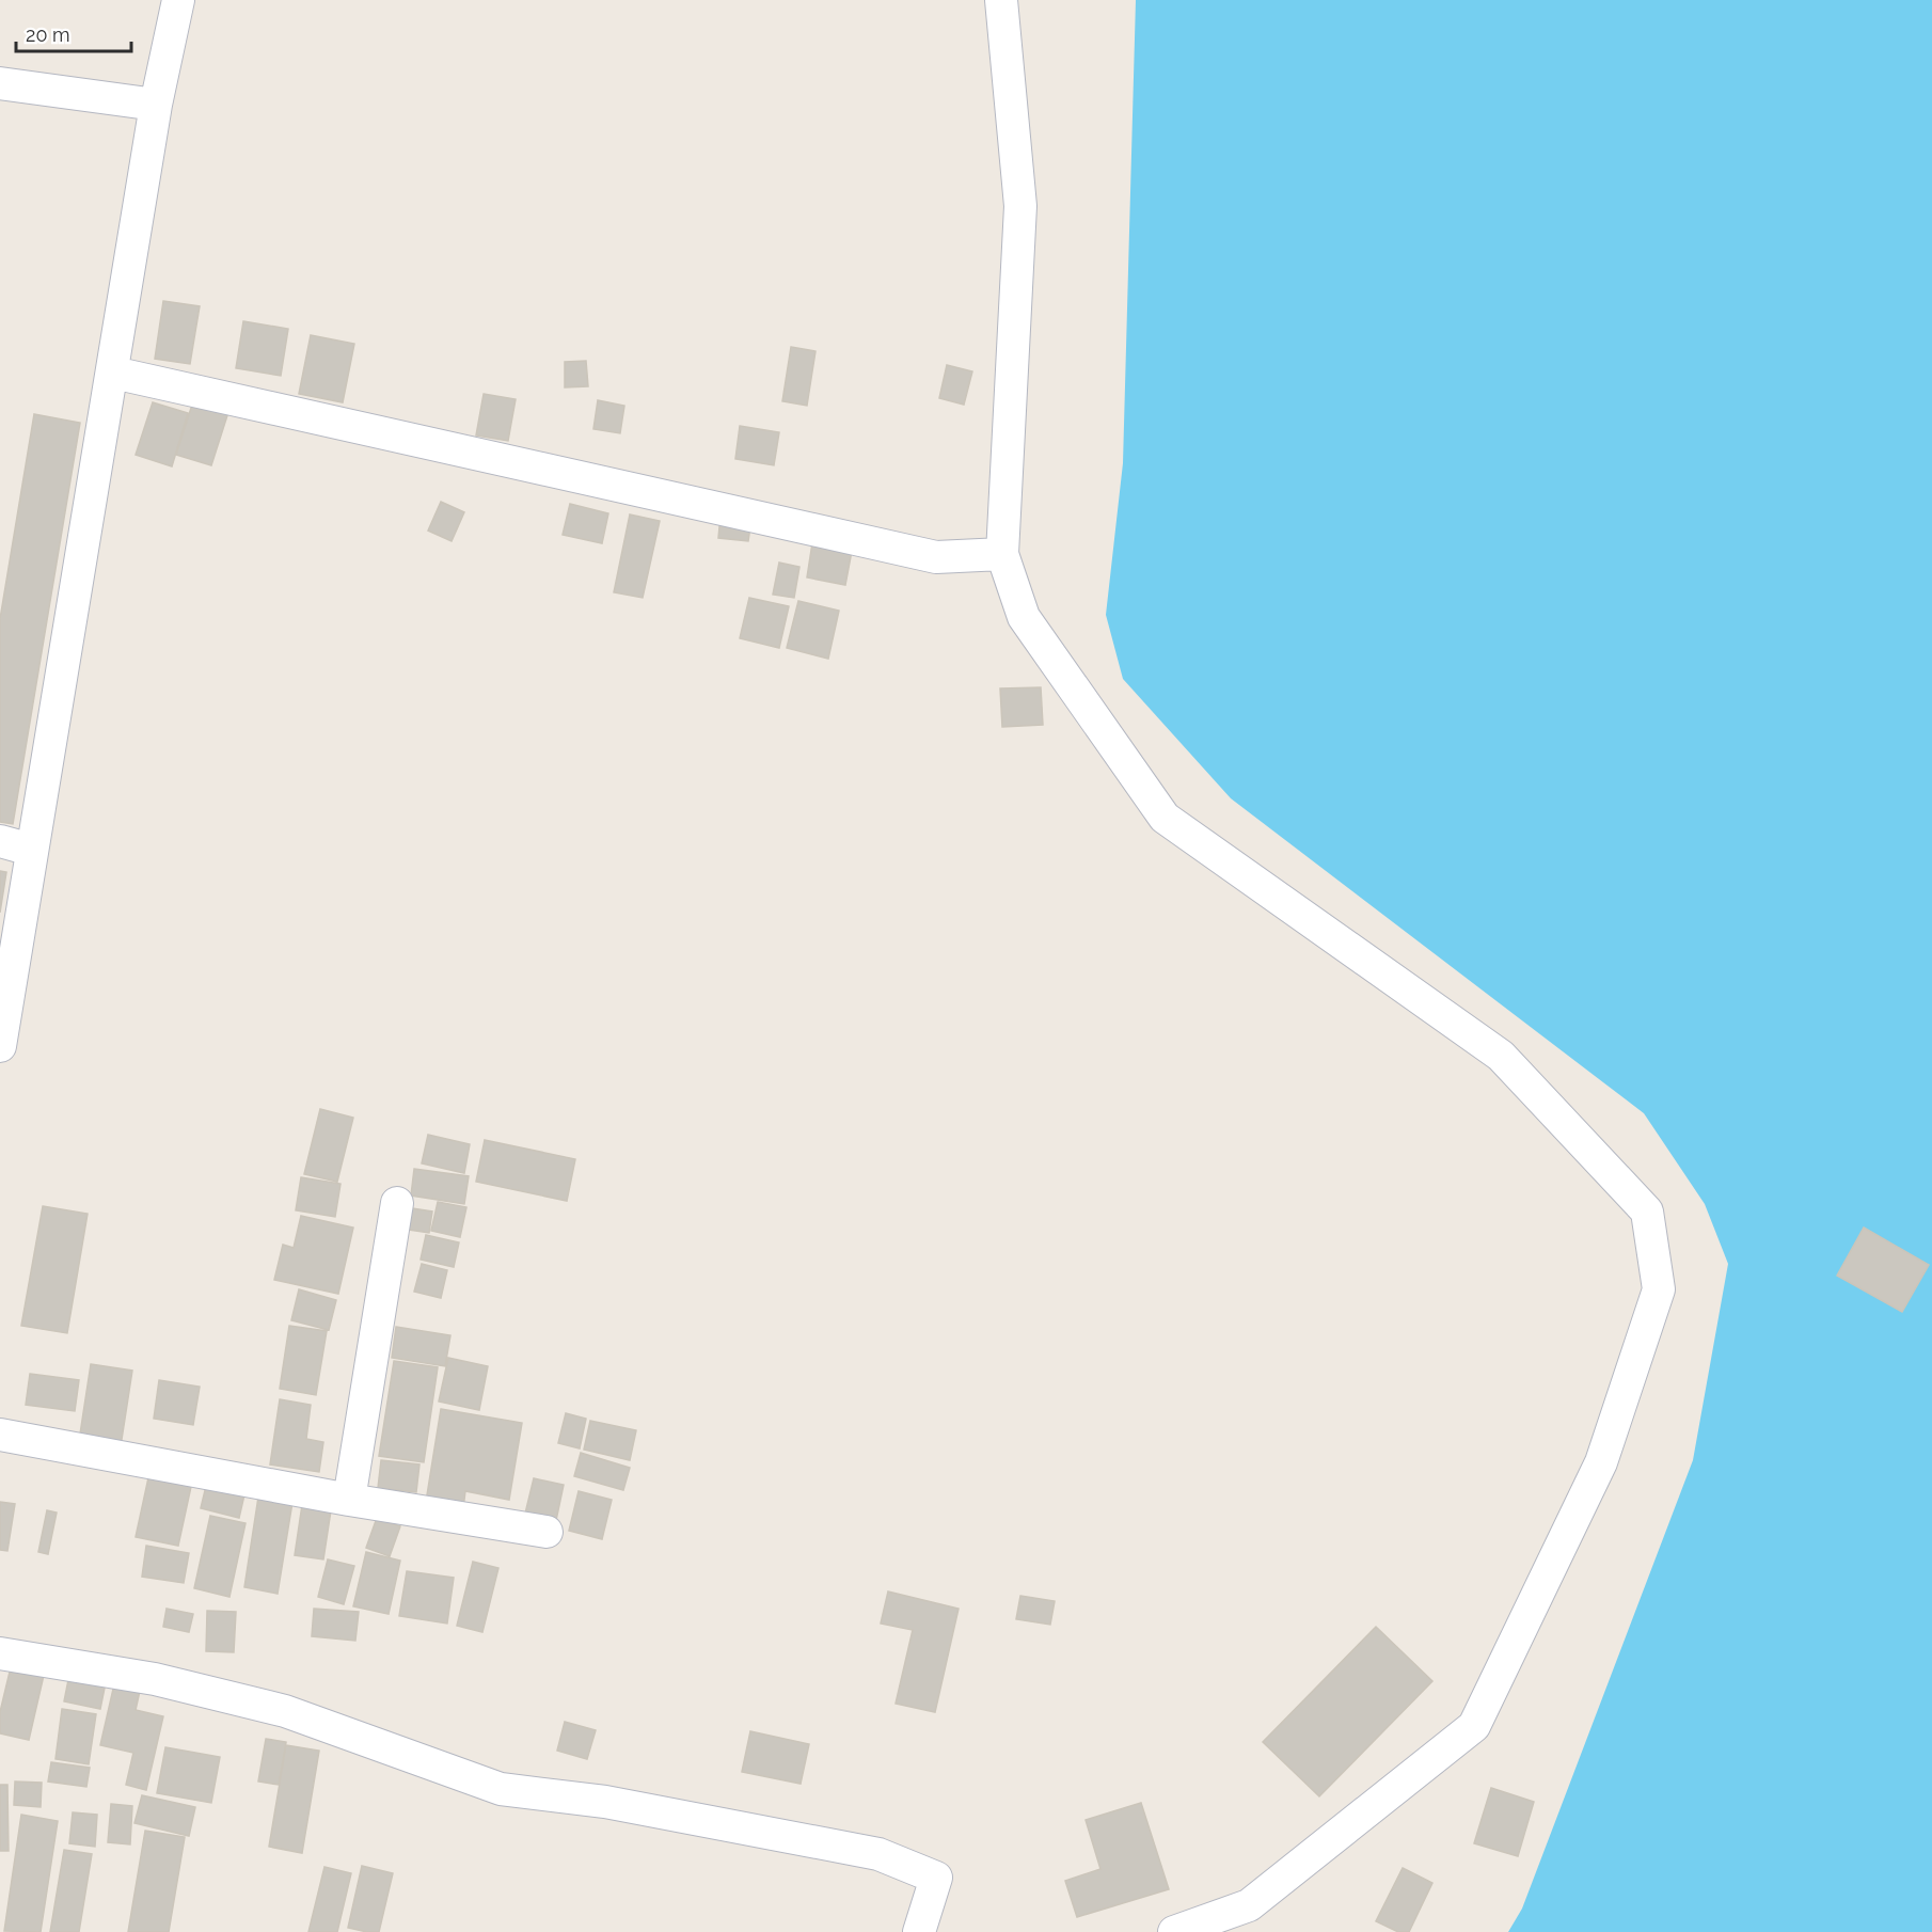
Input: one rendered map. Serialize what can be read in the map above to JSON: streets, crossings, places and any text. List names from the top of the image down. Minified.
{"scale_bar":"20 m"}
